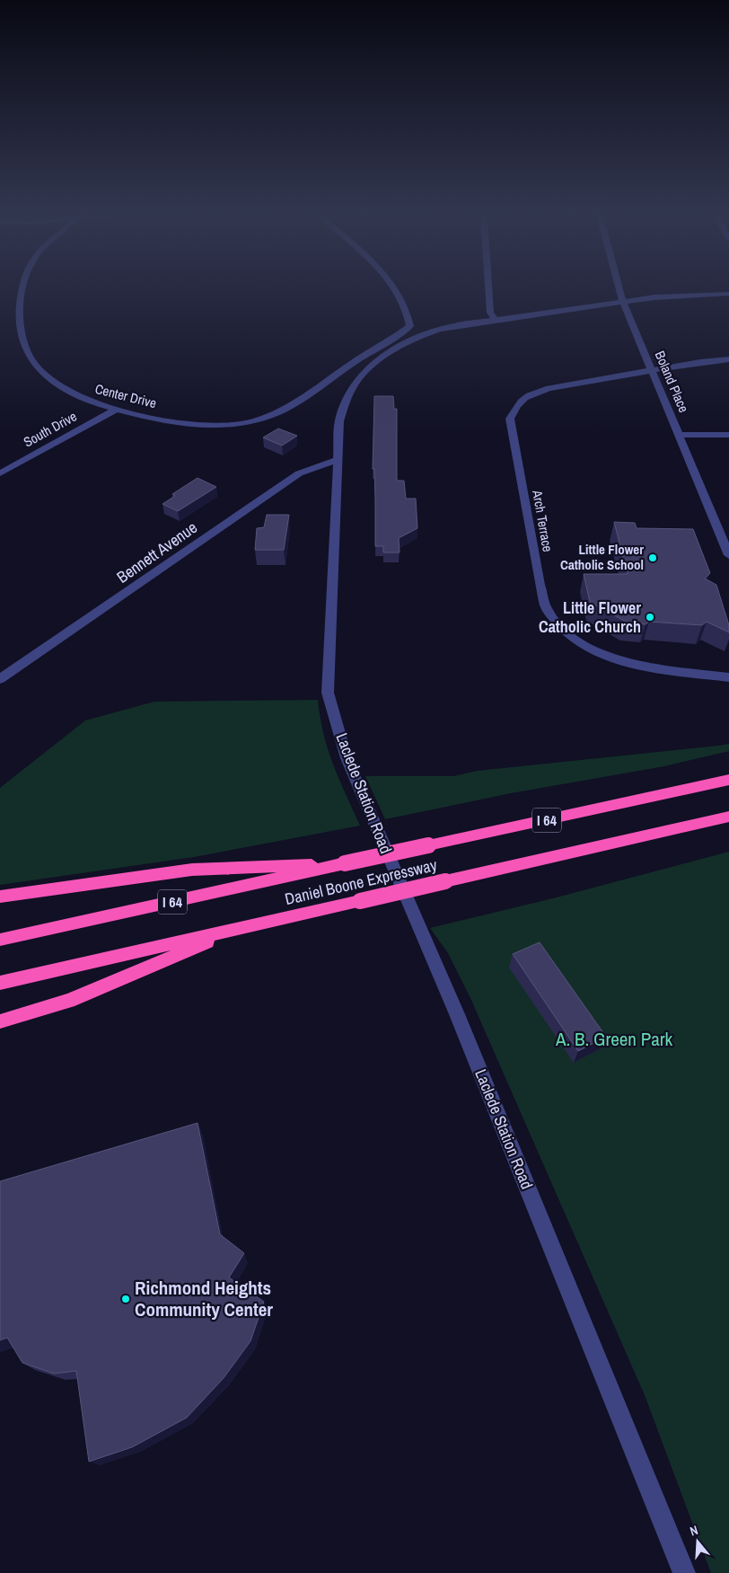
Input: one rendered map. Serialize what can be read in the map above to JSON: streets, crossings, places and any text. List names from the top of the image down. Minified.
{"streets":{"highway":["I 64","Daniel Boone Expressway"],"street":["Boland Place","Center Drive","South Drive","Arch Terrace","Bennett Avenue","Laclede Station Road"]},"crossings":[["Boland Place","Arch Terrace"],["Boland Place","Laclede Station Road"],["Center Drive","South Drive"],["Bennett Avenue","Laclede Station Road"]],"parks":["A. B. Green Park"],"places":["Little Flower Catholic School","Little Flower Catholic Church","Richmond Heights Community Center"],"north":"top"}
